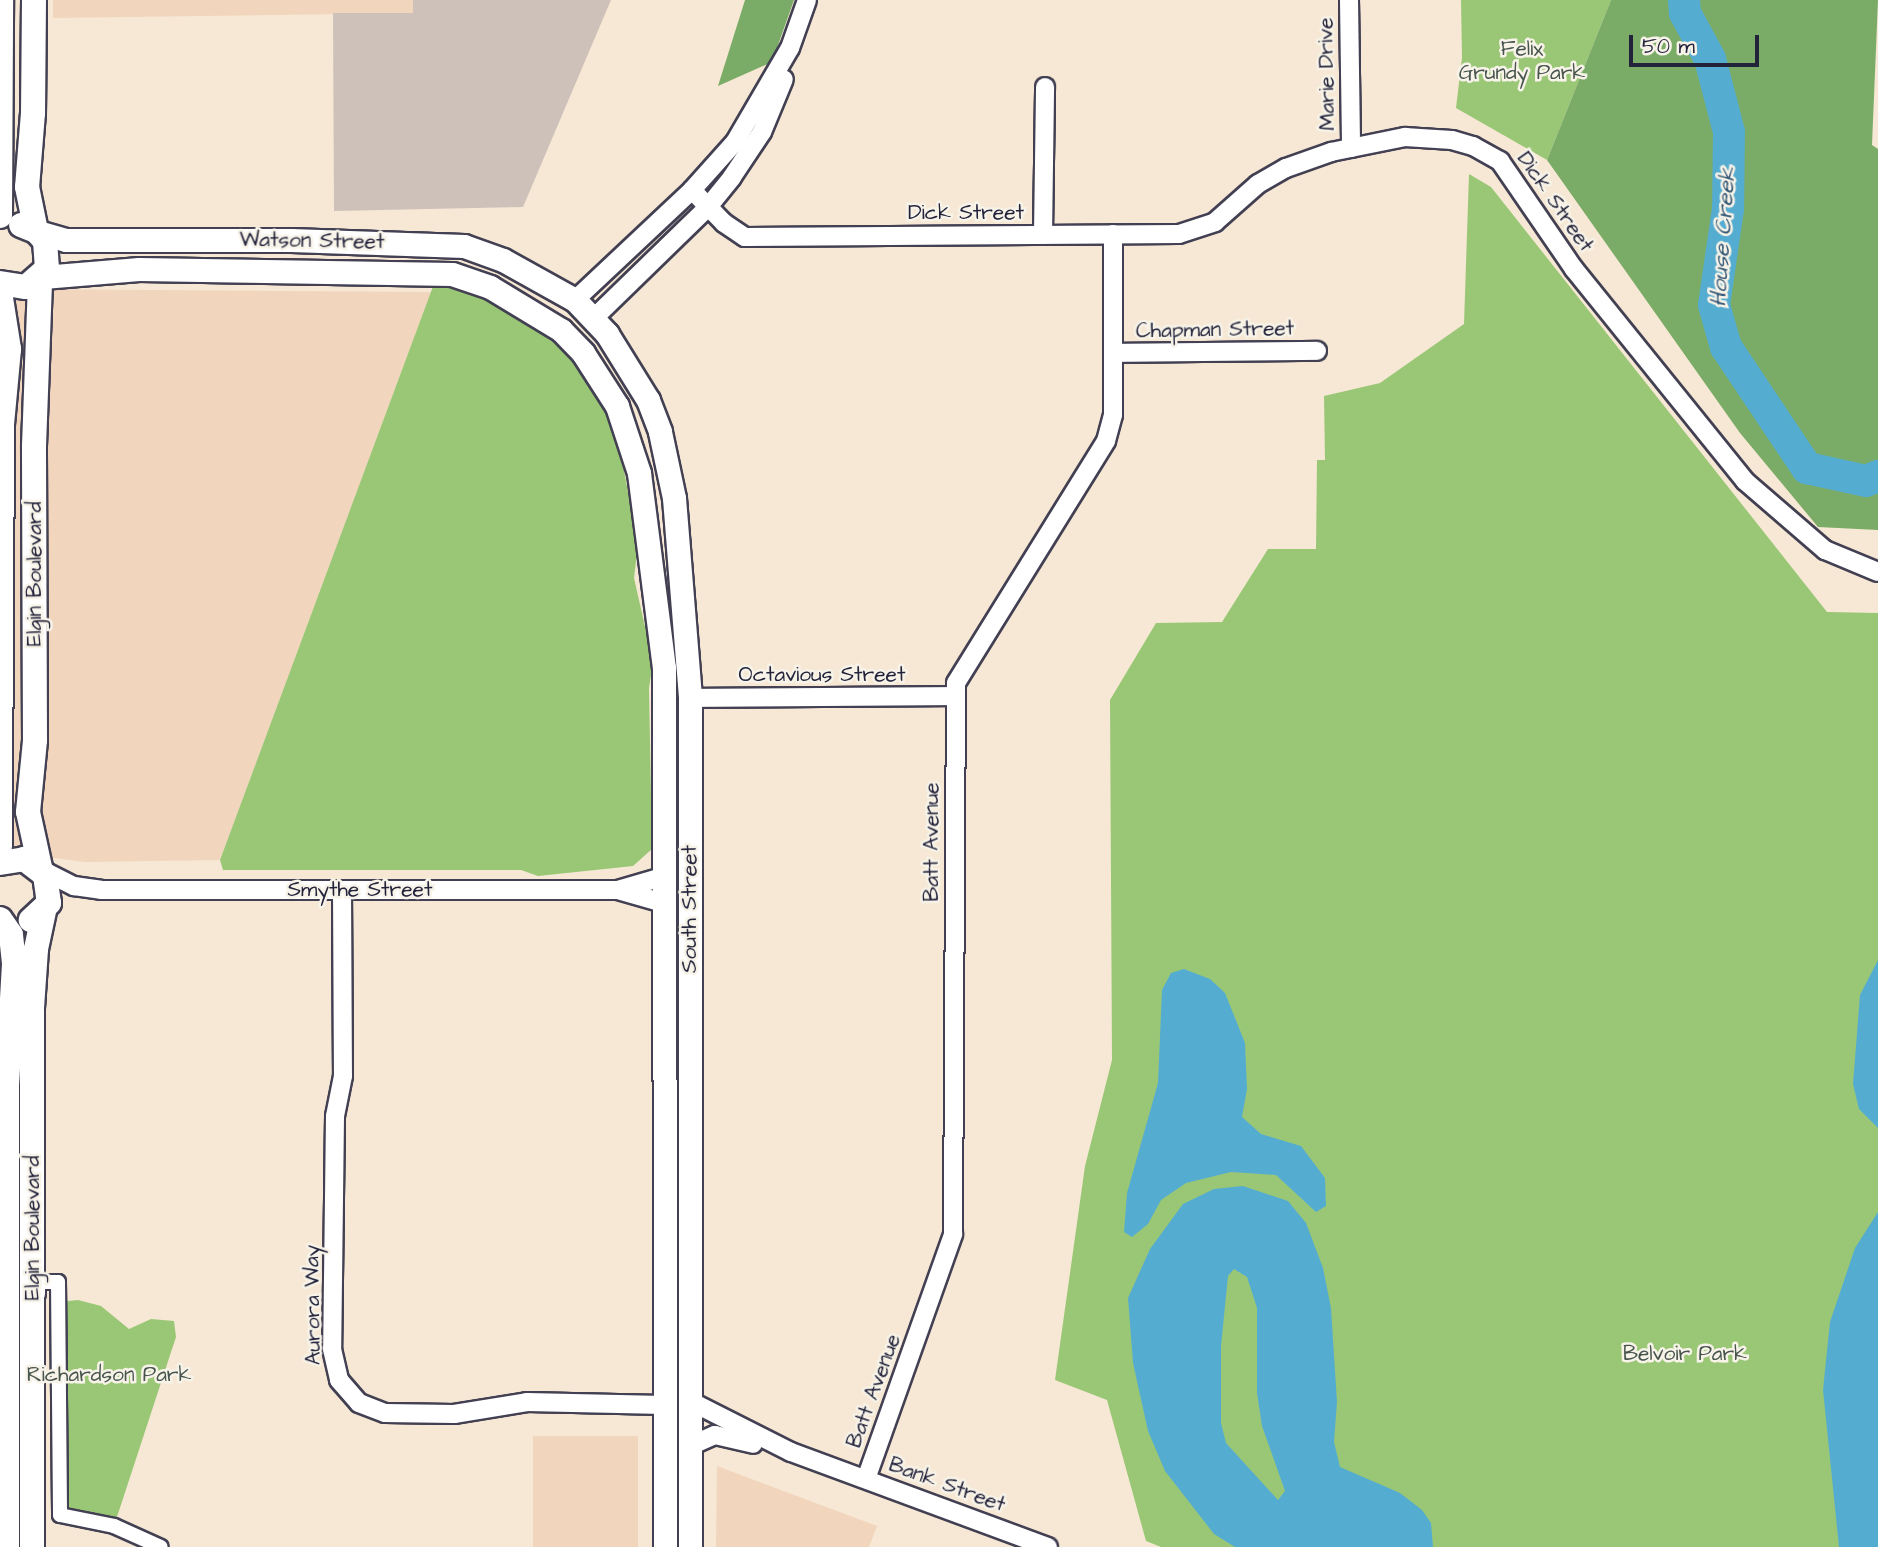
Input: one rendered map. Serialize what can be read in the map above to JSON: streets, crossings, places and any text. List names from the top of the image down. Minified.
{"streets":{"main road":["Elgin Boulevard"],"street":["Marie Drive","Dick Street","Watson Street","Chapman Street","Octavious Street","Batt Avenue","Smythe Street","South Street","Aurora Way","Bank Street"]},"crossings":[["Marie Drive","Dick Street"],["Dick Street","Batt Avenue"],["Watson Street","Elgin Boulevard"],["Watson Street","South Street"],["Chapman Street","Batt Avenue"],["Elgin Boulevard","Smythe Street"],["Octavious Street","Batt Avenue"],["Octavious Street","South Street"],["Batt Avenue","Bank Street"],["Smythe Street","South Street"],["Smythe Street","Aurora Way"],["South Street","Aurora Way"],["South Street","Bank Street"]],"water":["House Creek"],"parks":["Felix Grundy Park","Belvoir Park","Richardson Park"],"scale_bar":"50 m"}
